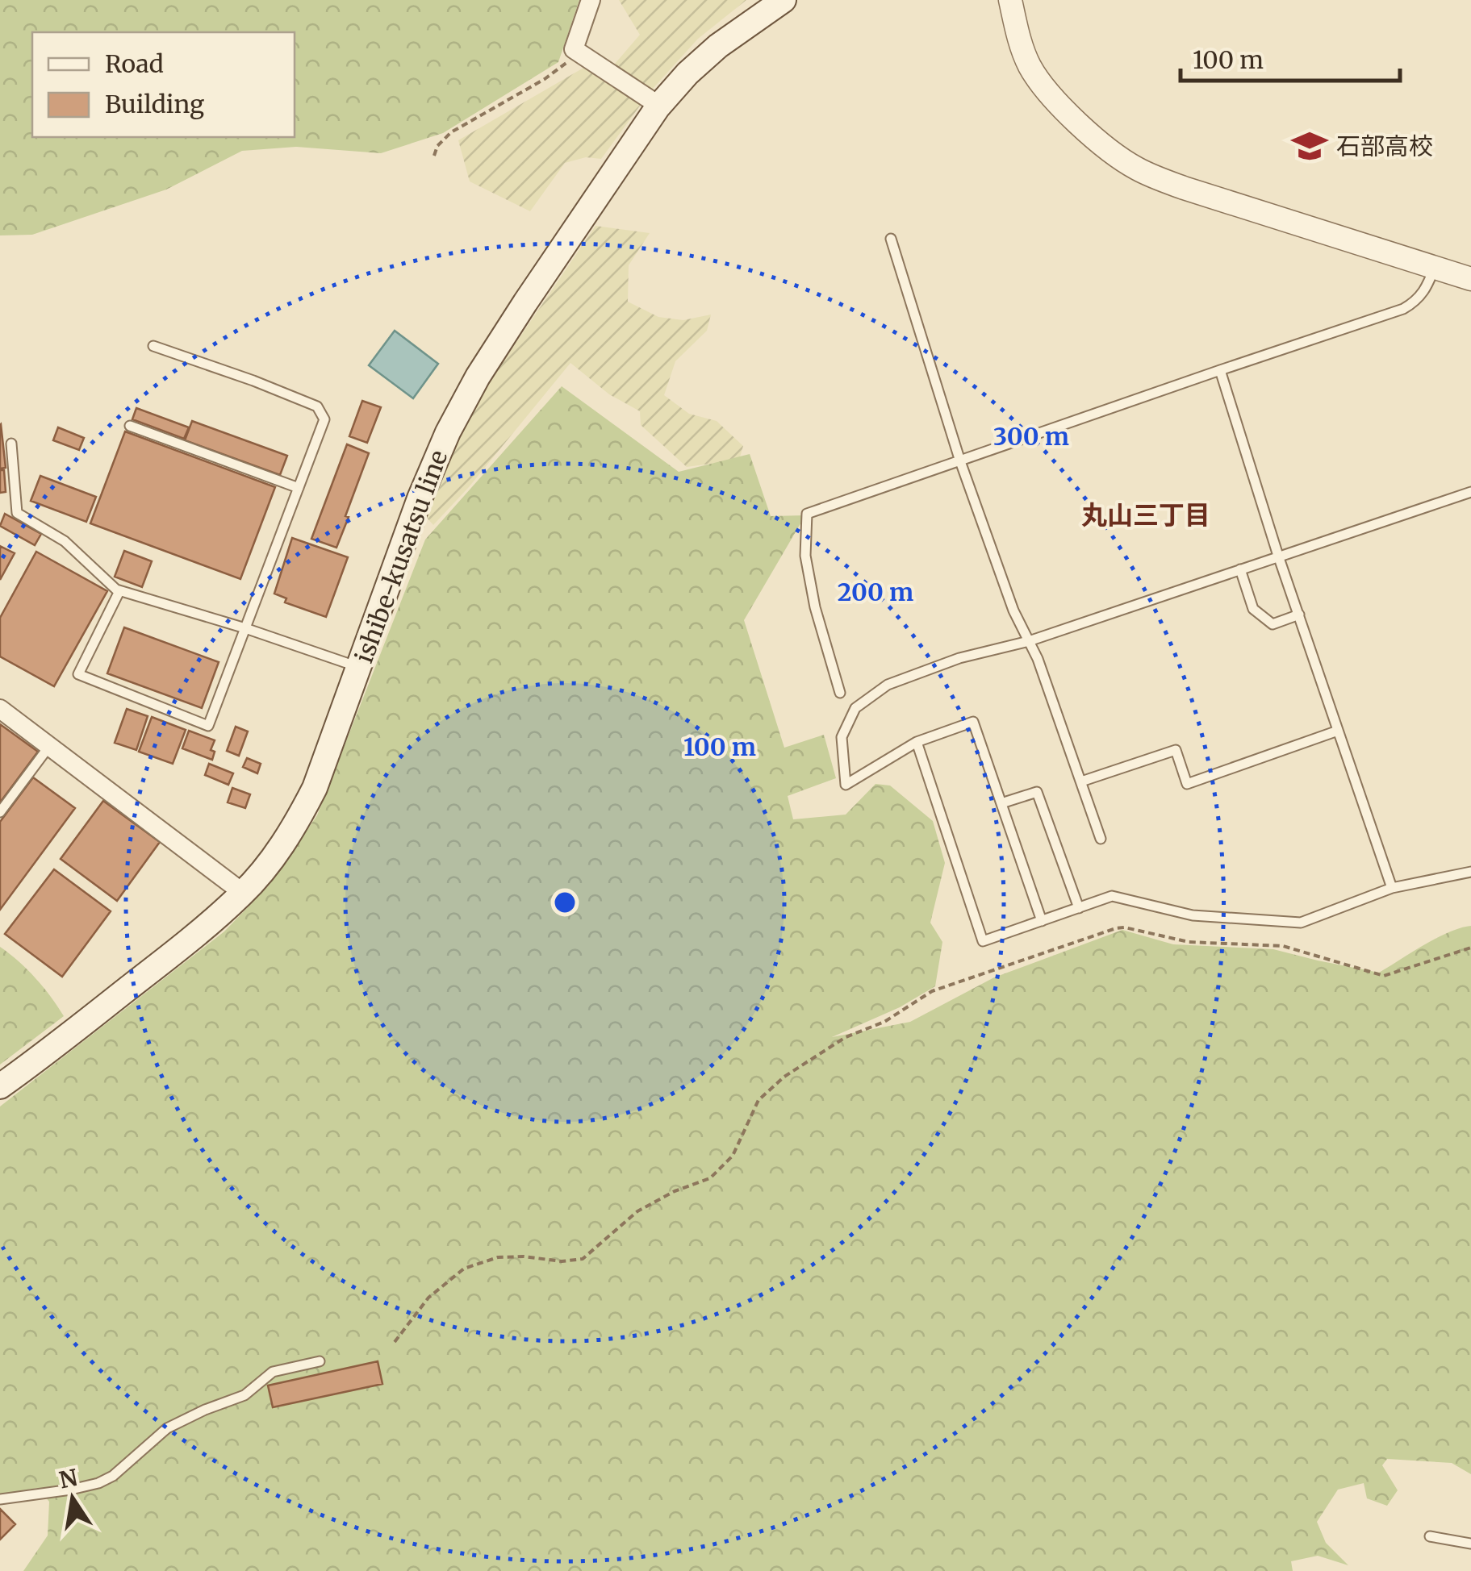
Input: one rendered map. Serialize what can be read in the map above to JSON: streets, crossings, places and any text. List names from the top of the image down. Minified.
{"streets":{"main road":["ishibe-kusatsu line"]},"districts":["丸山三丁目"],"places":{"school or university":["石部高校"]},"legend":["Road","Building"],"scale_bar":"100 m","north":"top","rings":["300 m","200 m","100 m"]}
